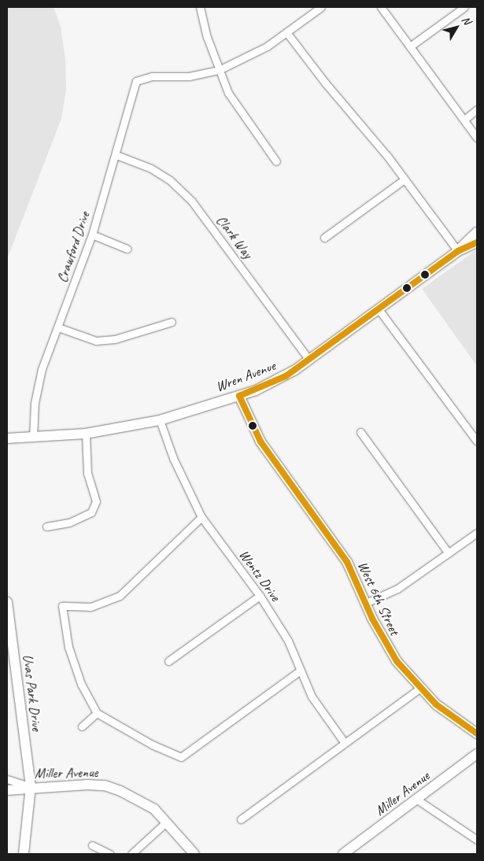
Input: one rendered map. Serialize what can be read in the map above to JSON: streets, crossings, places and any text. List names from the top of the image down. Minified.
{"streets":{"street":["Clark Way","Crawford Drive","Wren Avenue","Wentz Drive","West 6th Street","Uvas Park Drive","Miller Avenue"]},"crossings":[["Clark Way","Crawford Drive"],["Clark Way","Wren Avenue"],["Crawford Drive","Wren Avenue"],["Wren Avenue","Wentz Drive"],["Wren Avenue","West 6th Street"],["Uvas Park Drive","Miller Avenue"]],"north":"top right"}
